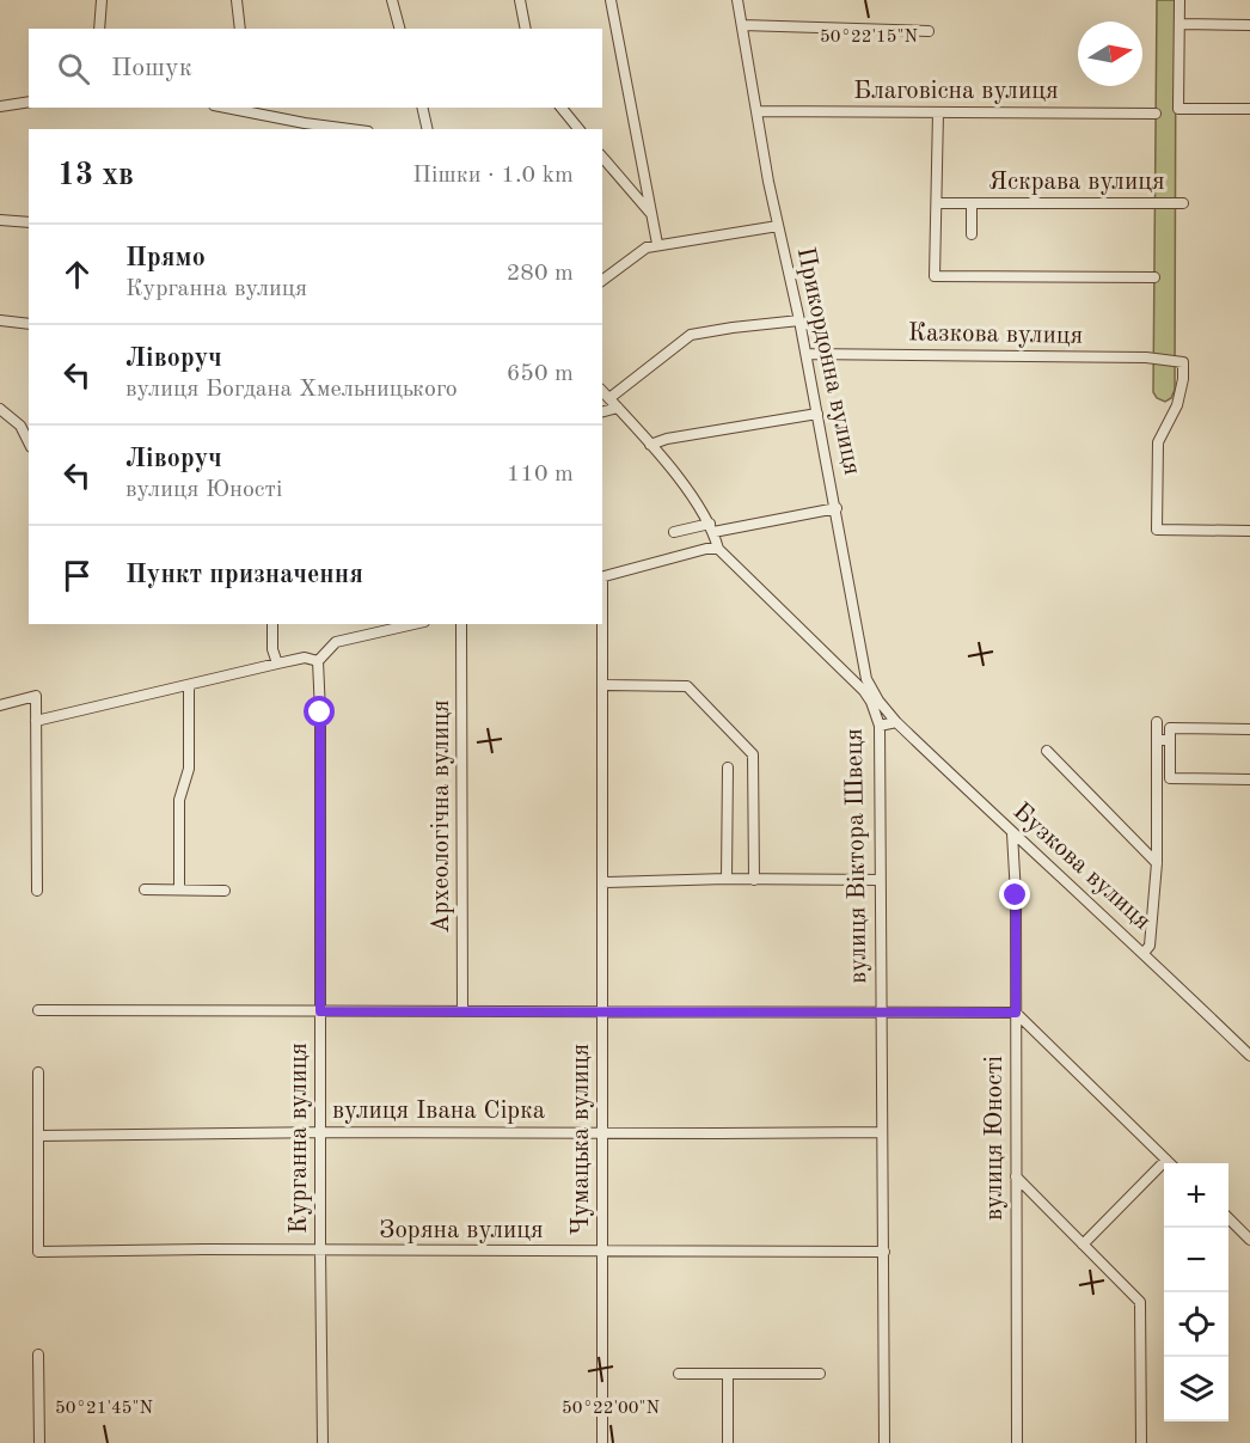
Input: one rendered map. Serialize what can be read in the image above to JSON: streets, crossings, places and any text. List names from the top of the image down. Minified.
{"streets":{"street":["Благовісна вулиця","Яскрава вулиця","Казкова вулиця","Прикордонна вулиця","Археологічна вулиця","вулиця Віктора Швеця","Бузкова вулиця","вулиця Івана Сірка","Курганна вулиця","вулиця Юності","Чумацька вулиця","Зоряна вулиця"]},"crossings":[["Благовісна вулиця","Прикордонна вулиця"],["Казкова вулиця","Прикордонна вулиця"],["Прикордонна вулиця","Бузкова вулиця"],["вулиця Віктора Швеця","вулиця Івана Сірка"],["вулиця Віктора Швеця","Зоряна вулиця"],["Бузкова вулиця","вулиця Юності"],["вулиця Івана Сірка","Курганна вулиця"],["вулиця Івана Сірка","Чумацька вулиця"],["вулиця Івана Сірка","Зоряна вулиця"],["Курганна вулиця","Зоряна вулиця"],["Чумацька вулиця","Зоряна вулиця"]],"north":"right","page":{"search":"Пошук","heading":["13 хв","Пішки · 1.0 km"],"list":[["Прямо","Курганна вулиця","280 m"],["Ліворуч","вулиця Богдана Хмельницького","650 m"],["Ліворуч","вулиця Юності","110 m"],"Пункт призначення"],"map_buttons":["+","−"]},"coordinates":["50°22'15\"N","50°21'45\"N","50°22'00\"N"]}
